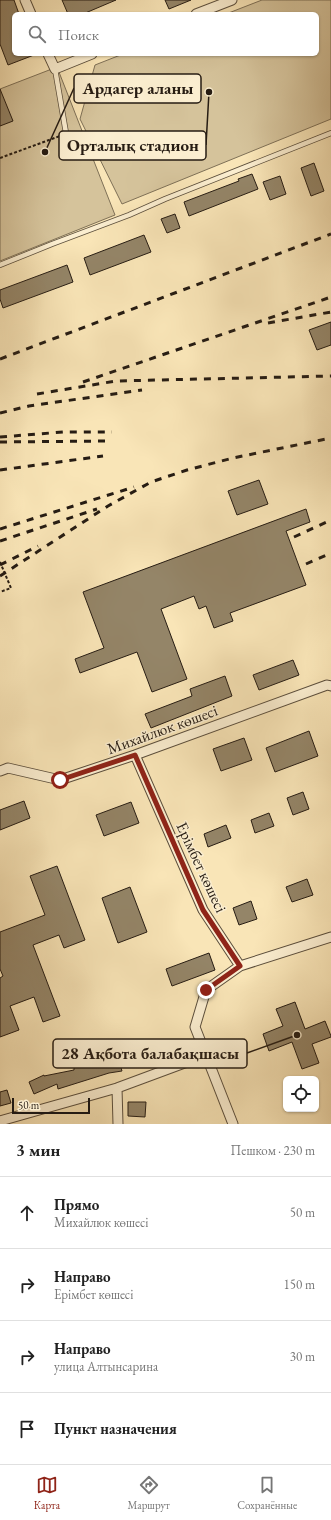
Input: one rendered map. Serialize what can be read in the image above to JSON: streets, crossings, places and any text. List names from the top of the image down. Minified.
{"streets":{"street":["Михайлюк көшесі","Ерімбет көшесі"]},"crossings":[["Михайлюк көшесі","Ерімбет көшесі"]],"places":["Орталық стадион","Ардагер аланы","28 Ақбота балабақшасы"],"scale_bar":"50 m","page":{"search":"Поиск","scale":"50 m","heading":["3 мин","Пешком · 230 m"],"list":[["Прямо","Михайлюк көшесі","50 m"],["Направо","Ерімбет көшесі","150 m"],["Направо","улица Алтынсарина","30 m"],"Пункт назначения"],"nav":["Карта","Маршрут","Сохранённые"]}}
